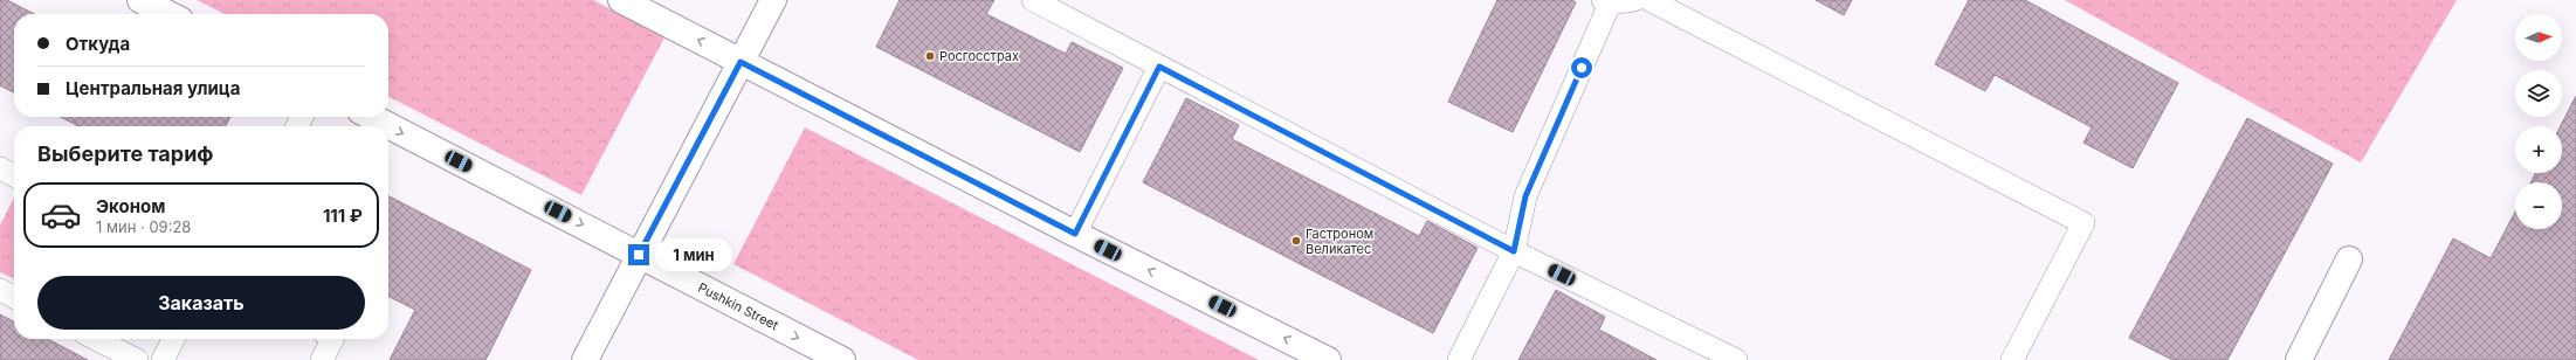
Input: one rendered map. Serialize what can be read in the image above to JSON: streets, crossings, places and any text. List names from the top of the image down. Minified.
{"streets":{"street":["Pushkin Street"]},"places":["Росгосстрах","Гастроном Великатес"],"north":"right","page":{"map_buttons":["+","−"],"banner":["Откуда","Центральная улица"],"heading":"Выберите тариф","list":[{"name":"Эконом","note":"1 мин · 09:28","value":"111 ₽"}],"bubble":"1 мин","buttons":"Заказать"}}
